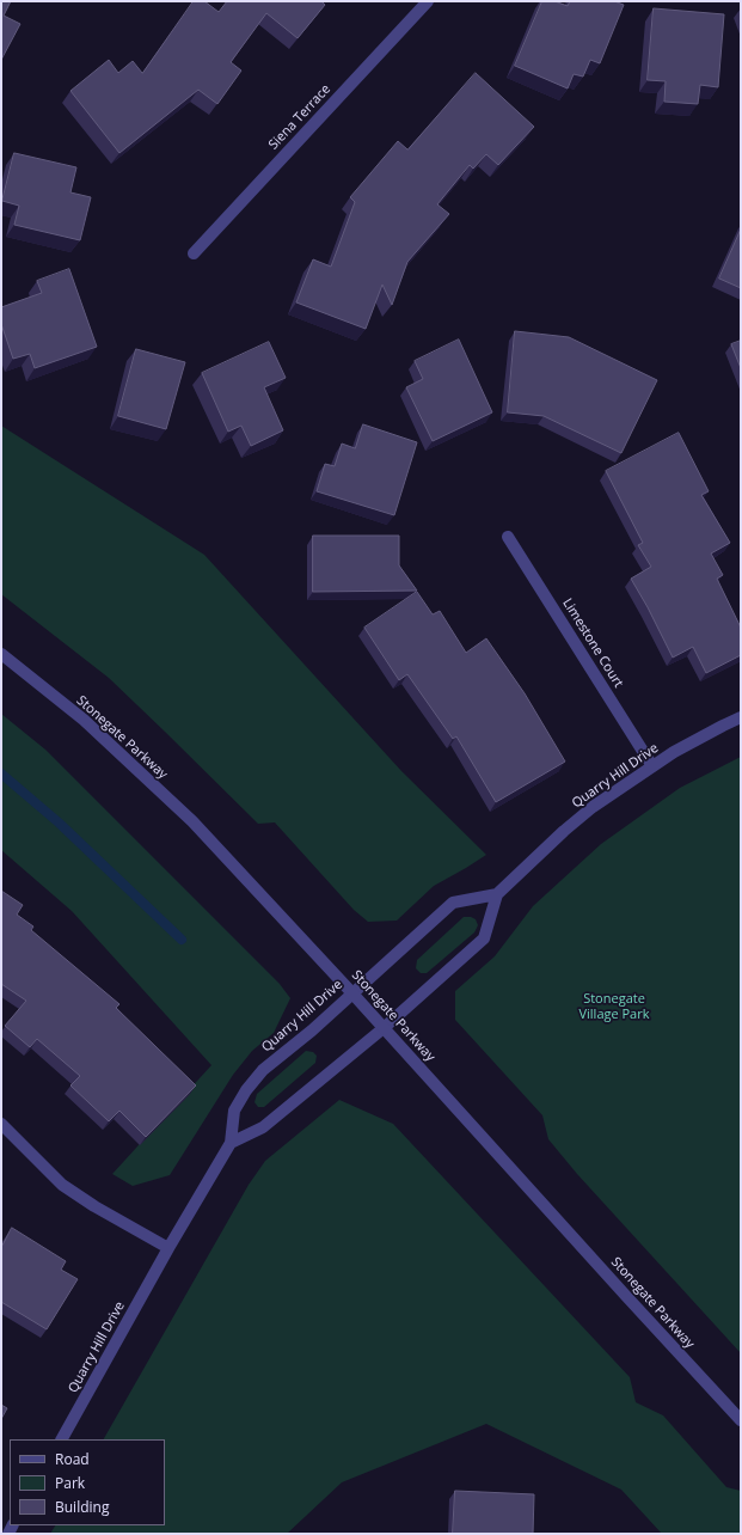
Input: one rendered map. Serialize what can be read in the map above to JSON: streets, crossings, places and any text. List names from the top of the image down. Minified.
{"streets":{"street":["Siena Terrace","Limestone Court","Stonegate Parkway","Quarry Hill Drive"]},"crossings":[["Limestone Court","Quarry Hill Drive"],["Stonegate Parkway","Quarry Hill Drive"]],"parks":["Stonegate Village Park"],"legend":["Road","Park","Building"]}
